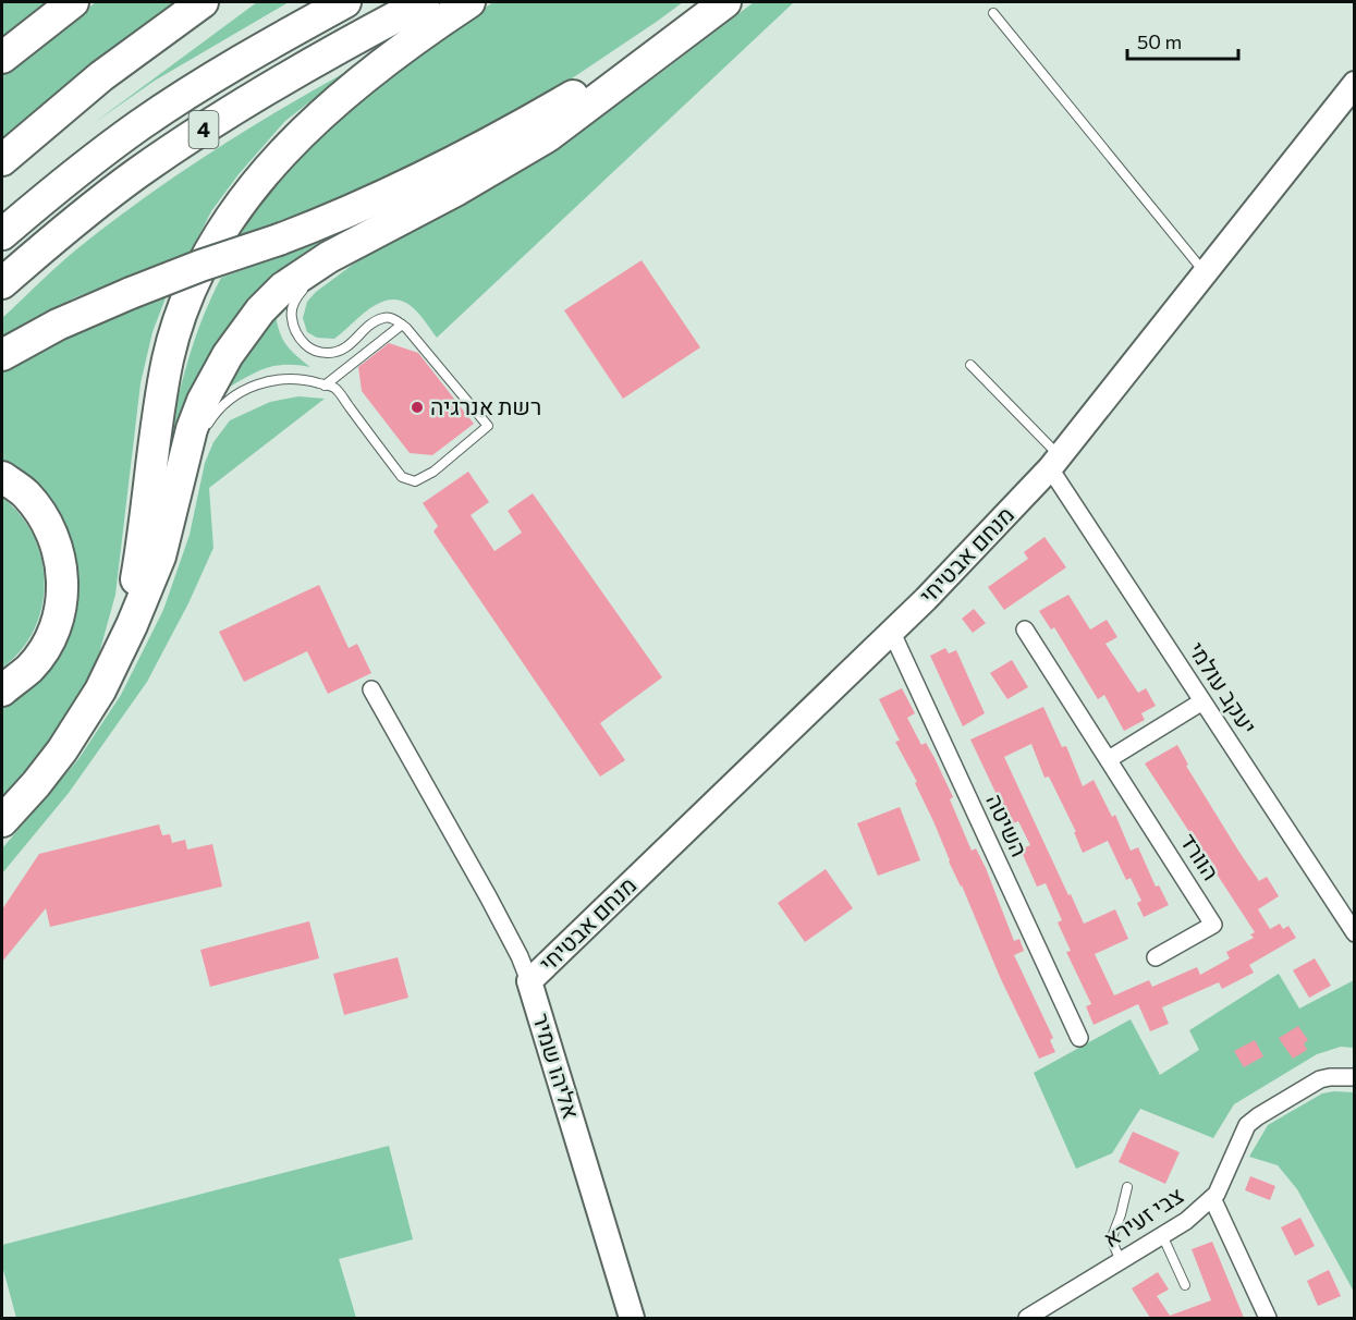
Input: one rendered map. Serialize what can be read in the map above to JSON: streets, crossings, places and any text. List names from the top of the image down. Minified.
{"streets":{"highway":["4"],"street":["מנחם אבטיחי","יעקב עולמי","השיטה","הוורד","אליהו שמיר","צבי זעירא"]},"crossings":[["מנחם אבטיחי","יעקב עולמי"],["מנחם אבטיחי","השיטה"],["מנחם אבטיחי","אליהו שמיר"]],"places":["רשת אנרגיה"],"scale_bar":"50 m"}
